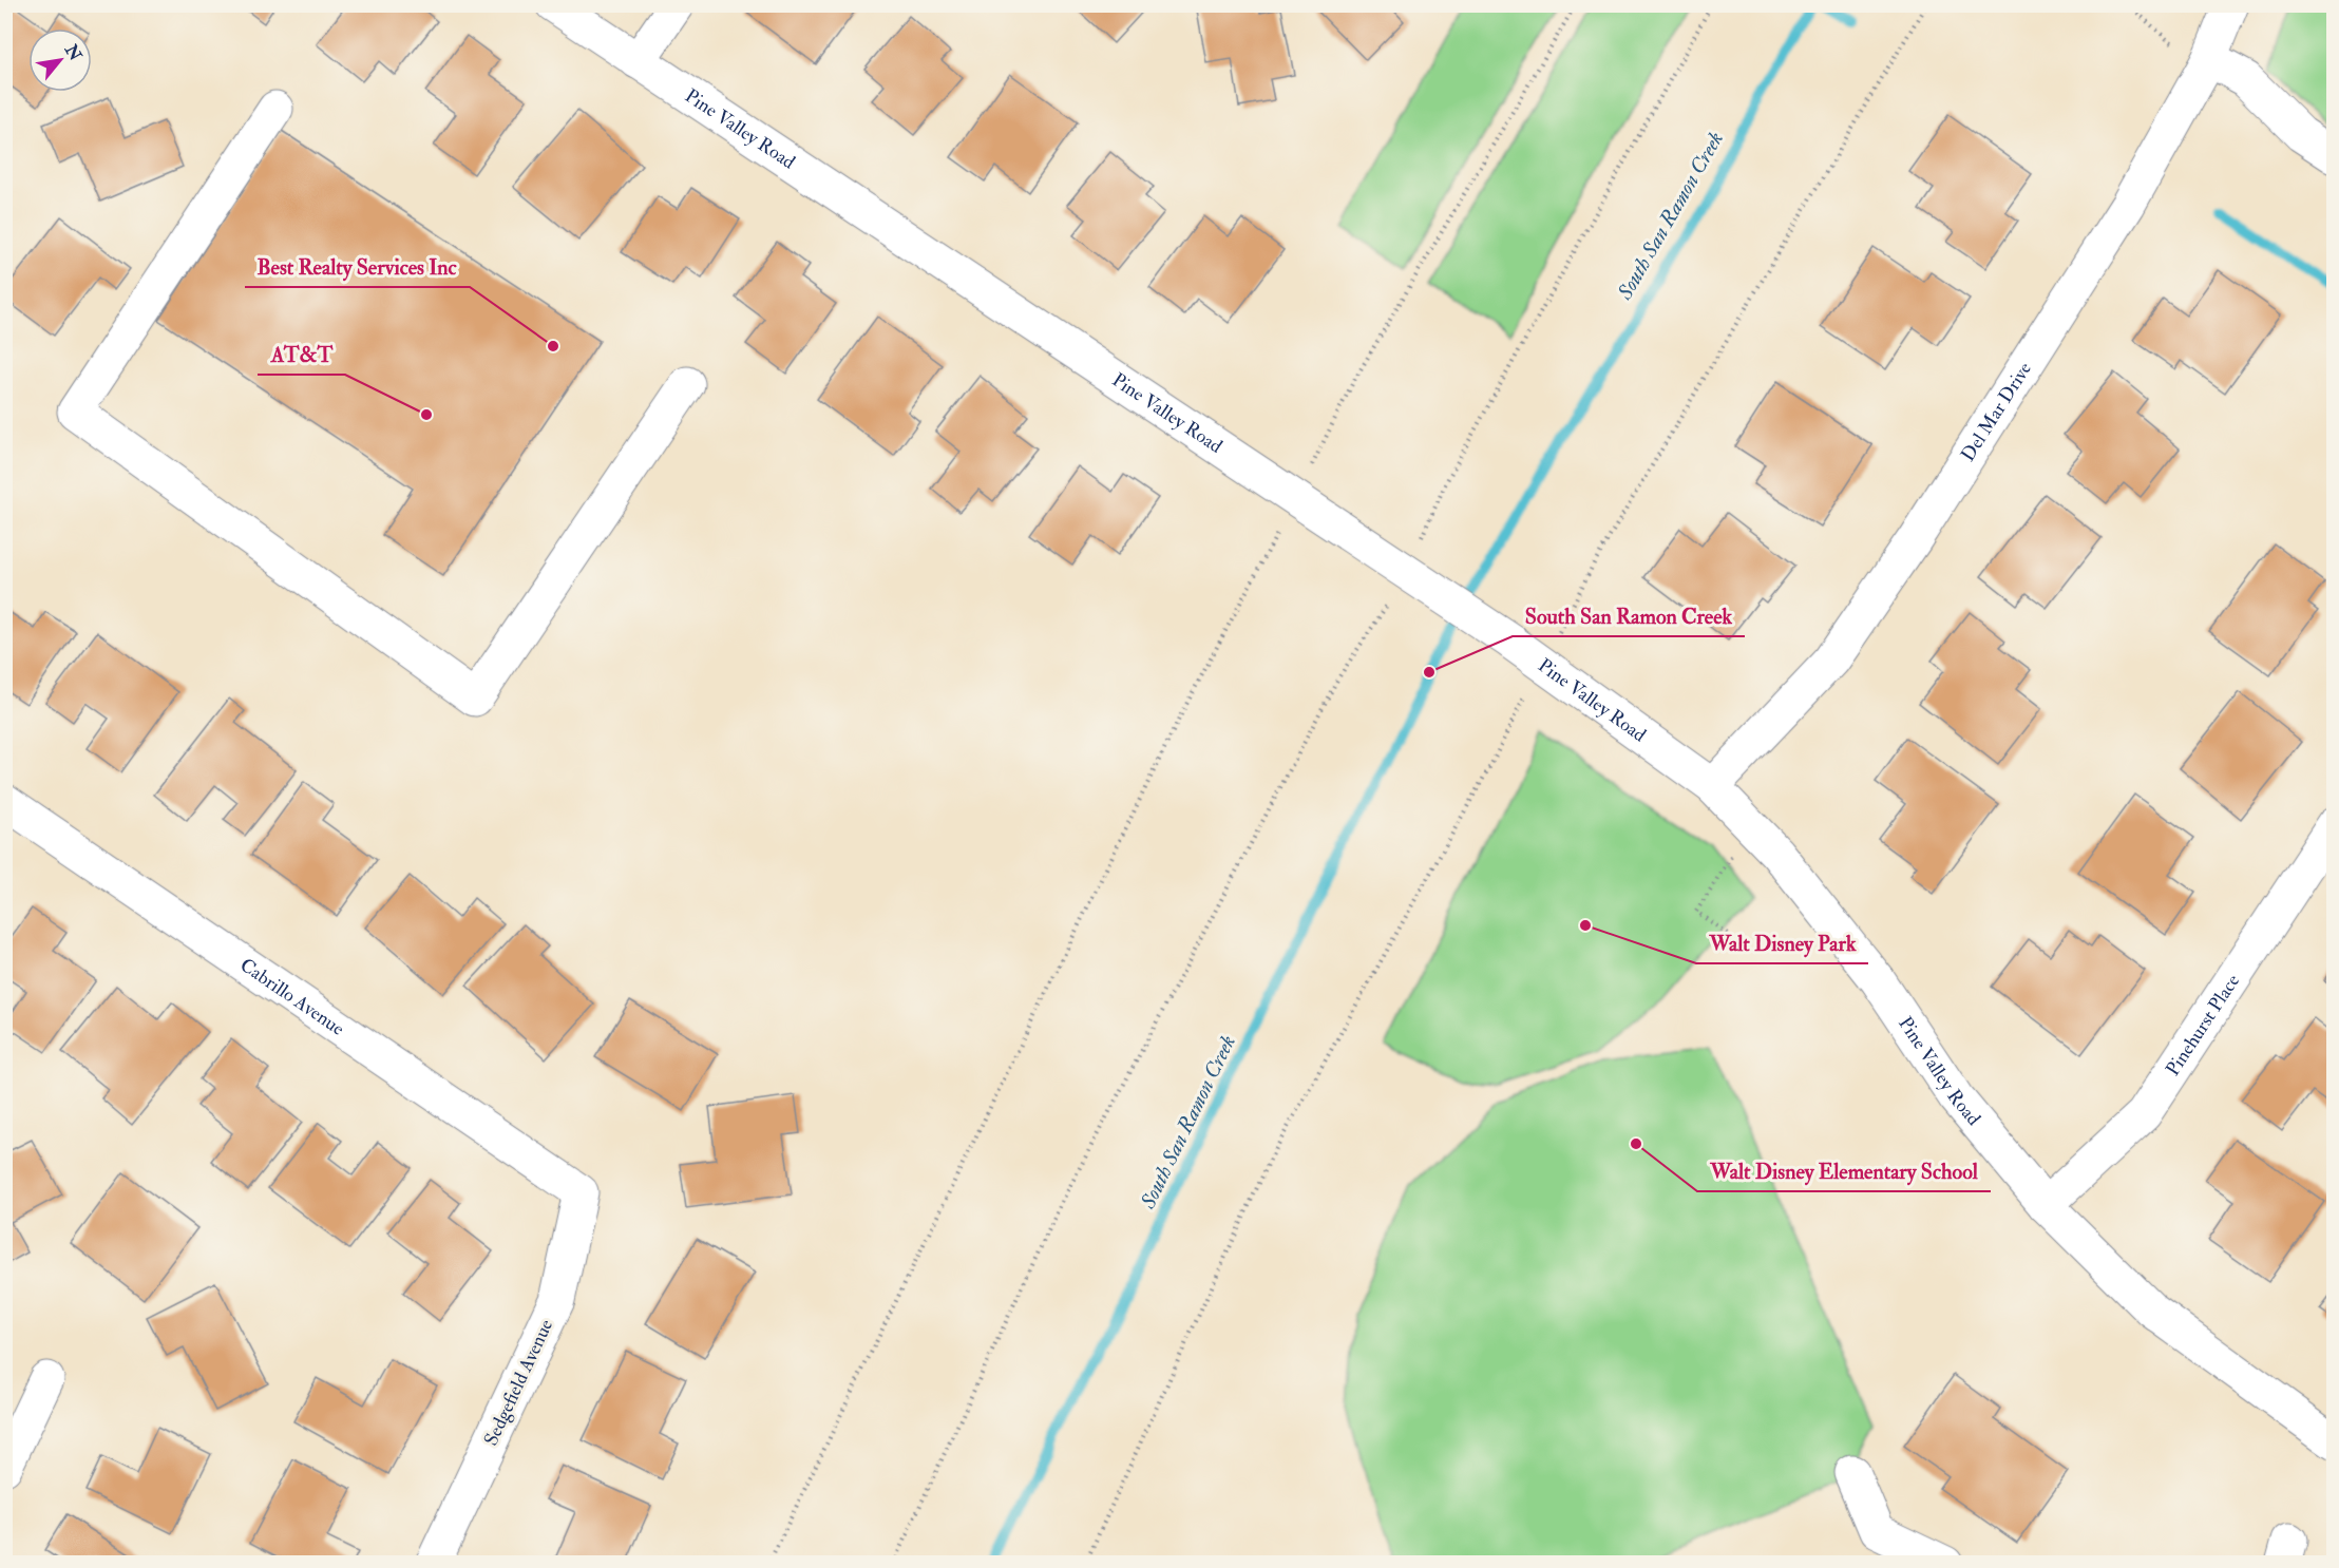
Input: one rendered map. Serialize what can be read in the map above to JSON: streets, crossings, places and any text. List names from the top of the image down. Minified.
{"streets":{"street":["Pine Valley Road","Del Mar Drive","Cabrillo Avenue","Pinehurst Place","Sedgefield Avenue"]},"crossings":[["Pine Valley Road","Del Mar Drive"],["Pine Valley Road","Pinehurst Place"],["Cabrillo Avenue","Sedgefield Avenue"]],"water":["South San Ramon Creek"],"places":["Best Realty Services Inc","AT&T","South San Ramon Creek","Walt Disney Park","Walt Disney Elementary School"],"north":"top right"}
